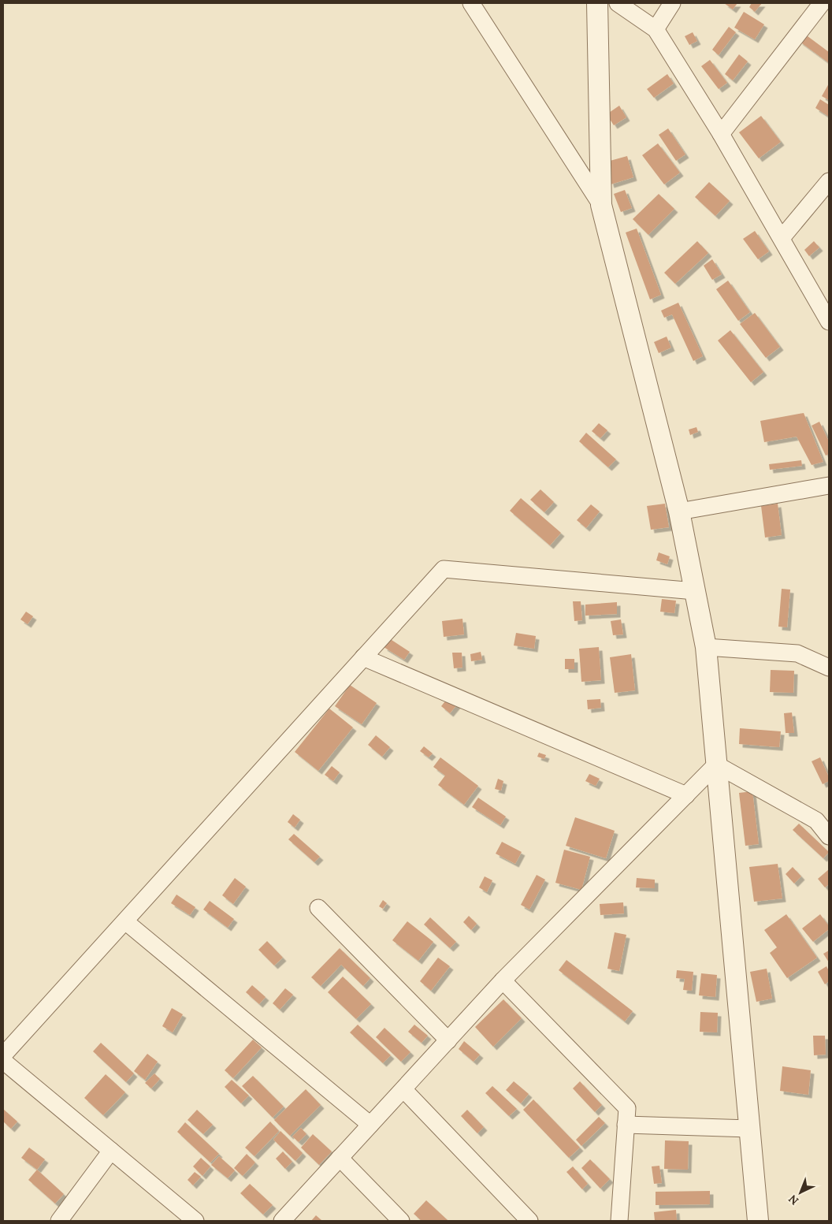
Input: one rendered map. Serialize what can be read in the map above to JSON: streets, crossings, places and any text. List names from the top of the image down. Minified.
{"north":"bottom left"}
